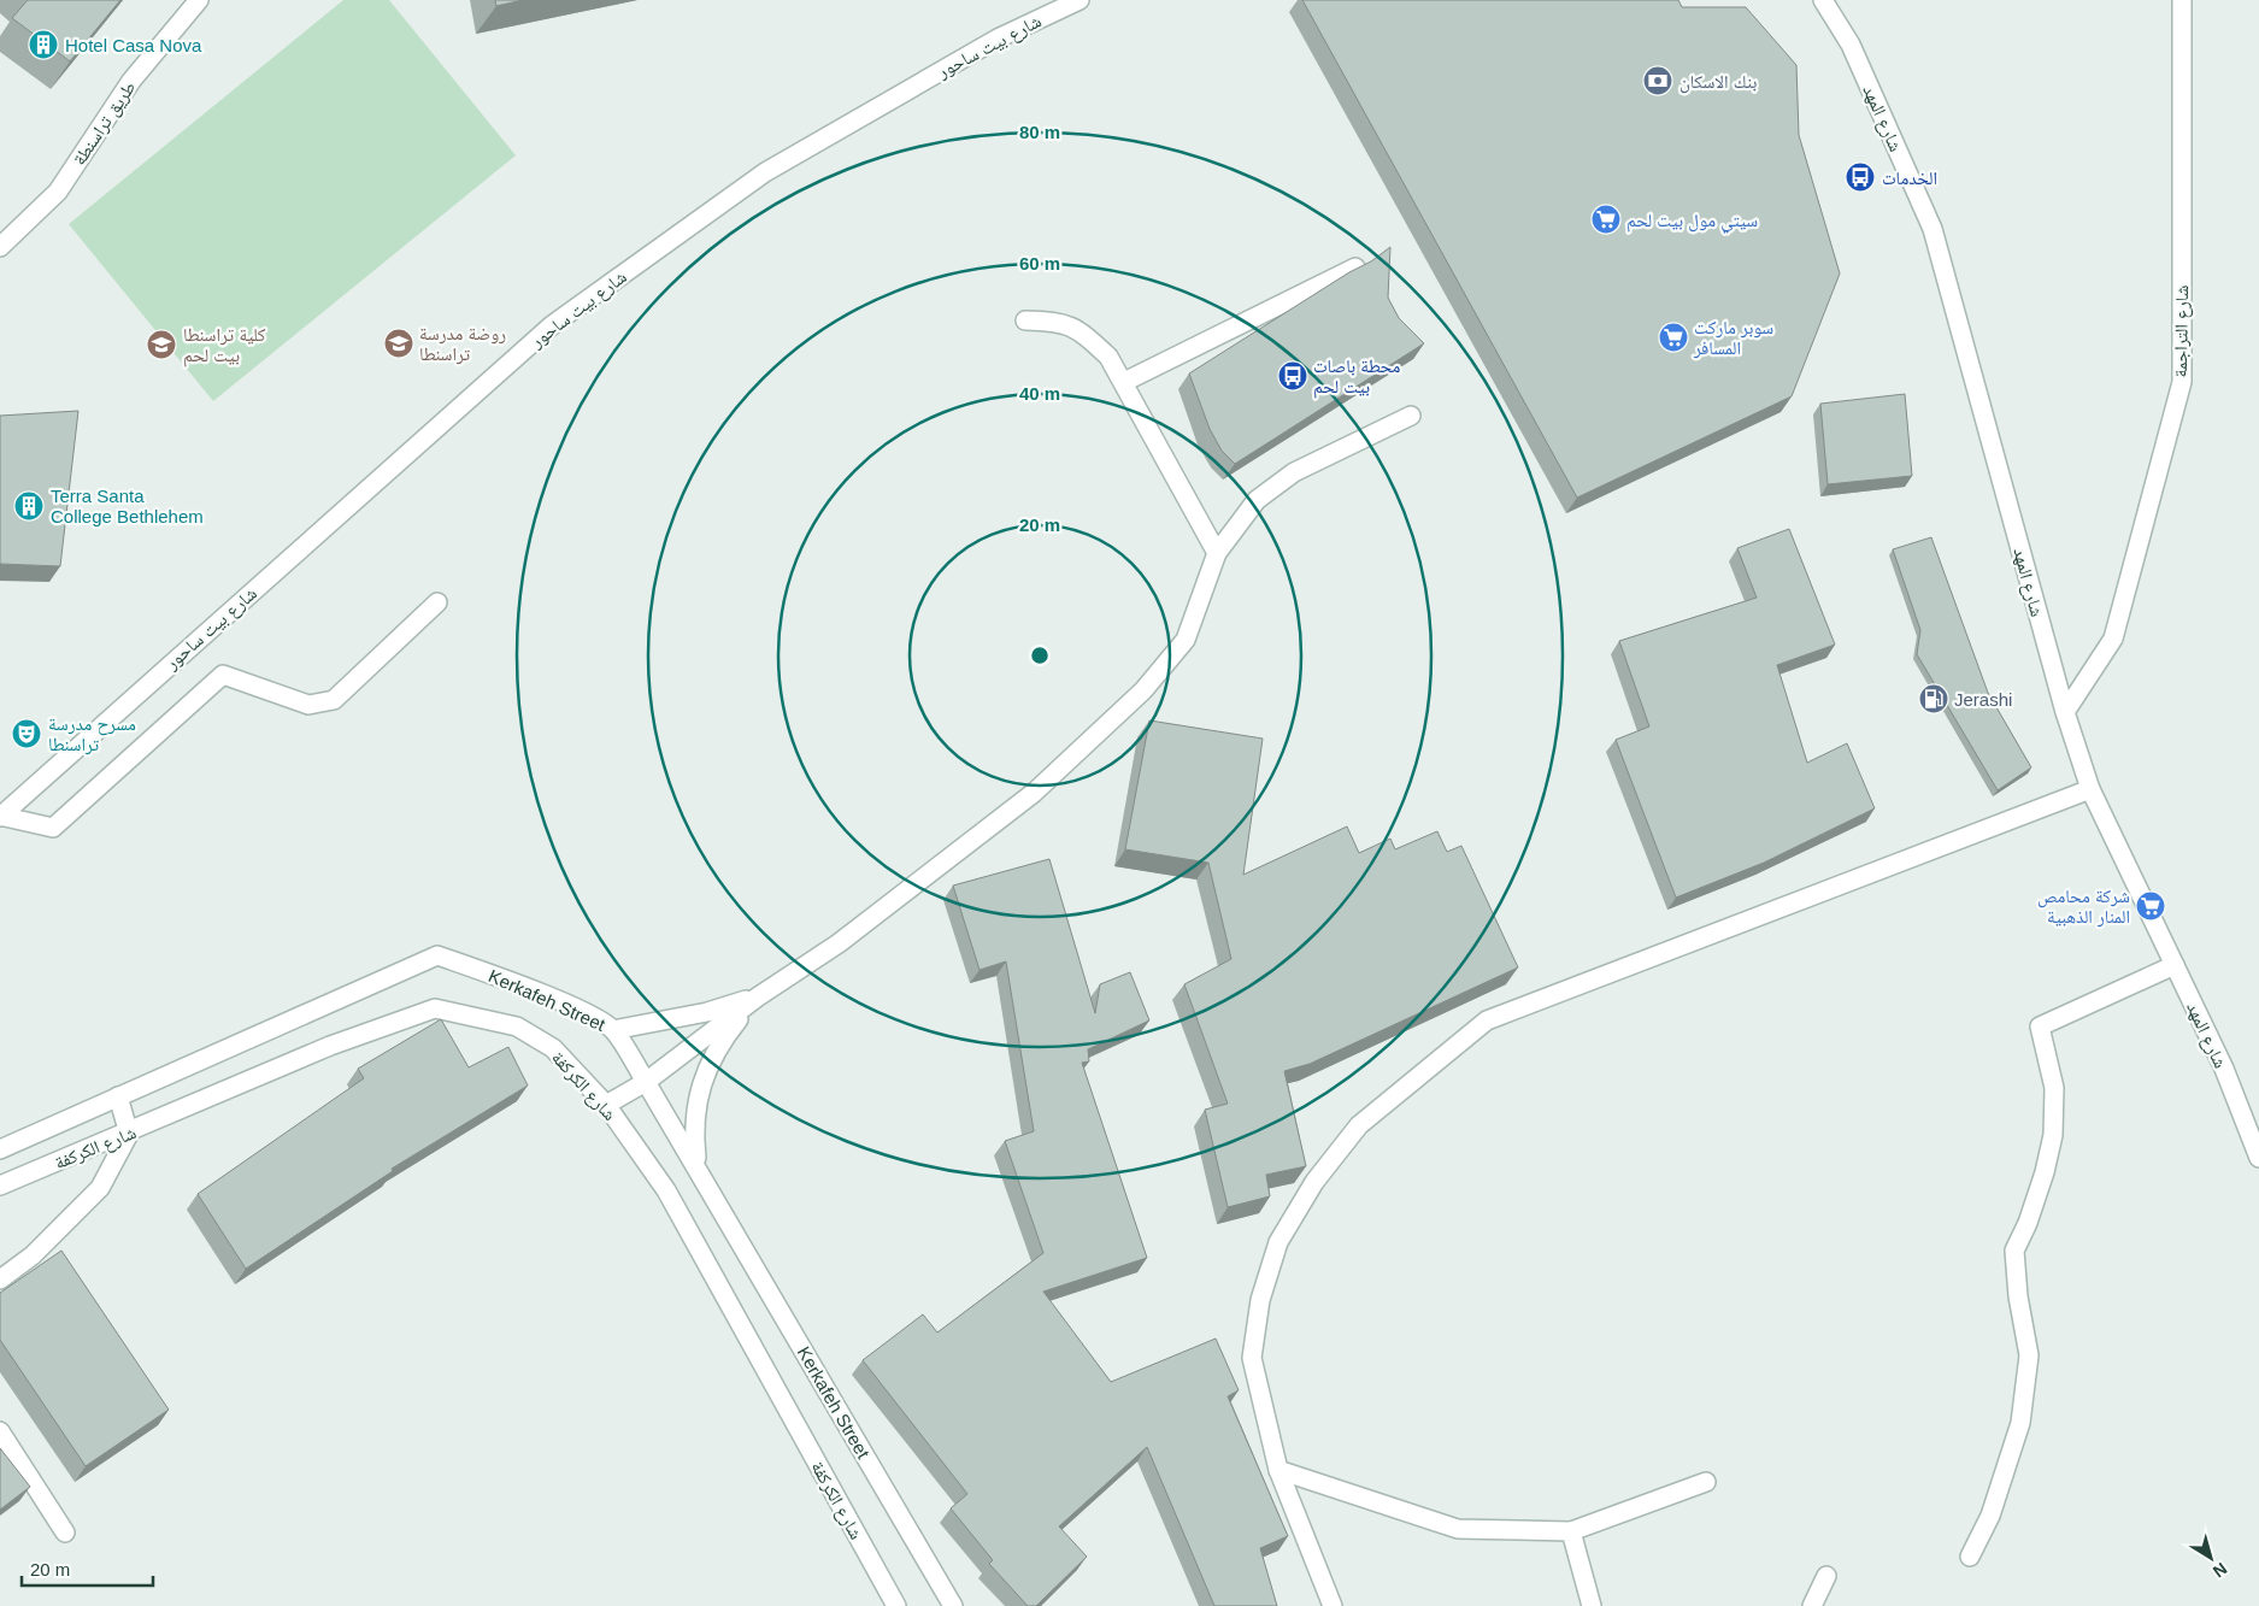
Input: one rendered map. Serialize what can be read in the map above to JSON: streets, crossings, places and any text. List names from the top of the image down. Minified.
{"streets":{"street":["شارع بيت ساحور","شارع المهد","طريق تراسنطة","شارع التراجمة","Kerkafeh Street","شارع الكركفة"]},"crossings":[["شارع المهد","شارع التراجمة"]],"places":{"building":["Hotel Casa Nova","Terra Santa College Bethlehem"],"bank":["بنك الاسكان"],"bus stop":["الخدمات","محطة باصات بيت لحم"],"supermarket":["سيتي مول بيت لحم","سوبر ماركت المسافر","شركة محامص المنار الذهبية"],"school or university":["روضة مدرسة تراسنطا","كلية تراسنطا بيت لحم"],"fuel station":["Jerashi"],"theatre":["مسرح مدرسة تراسنطا"]},"scale_bar":"20 m","north":"bottom right","rings":["80 m","60 m","40 m","20 m"]}
